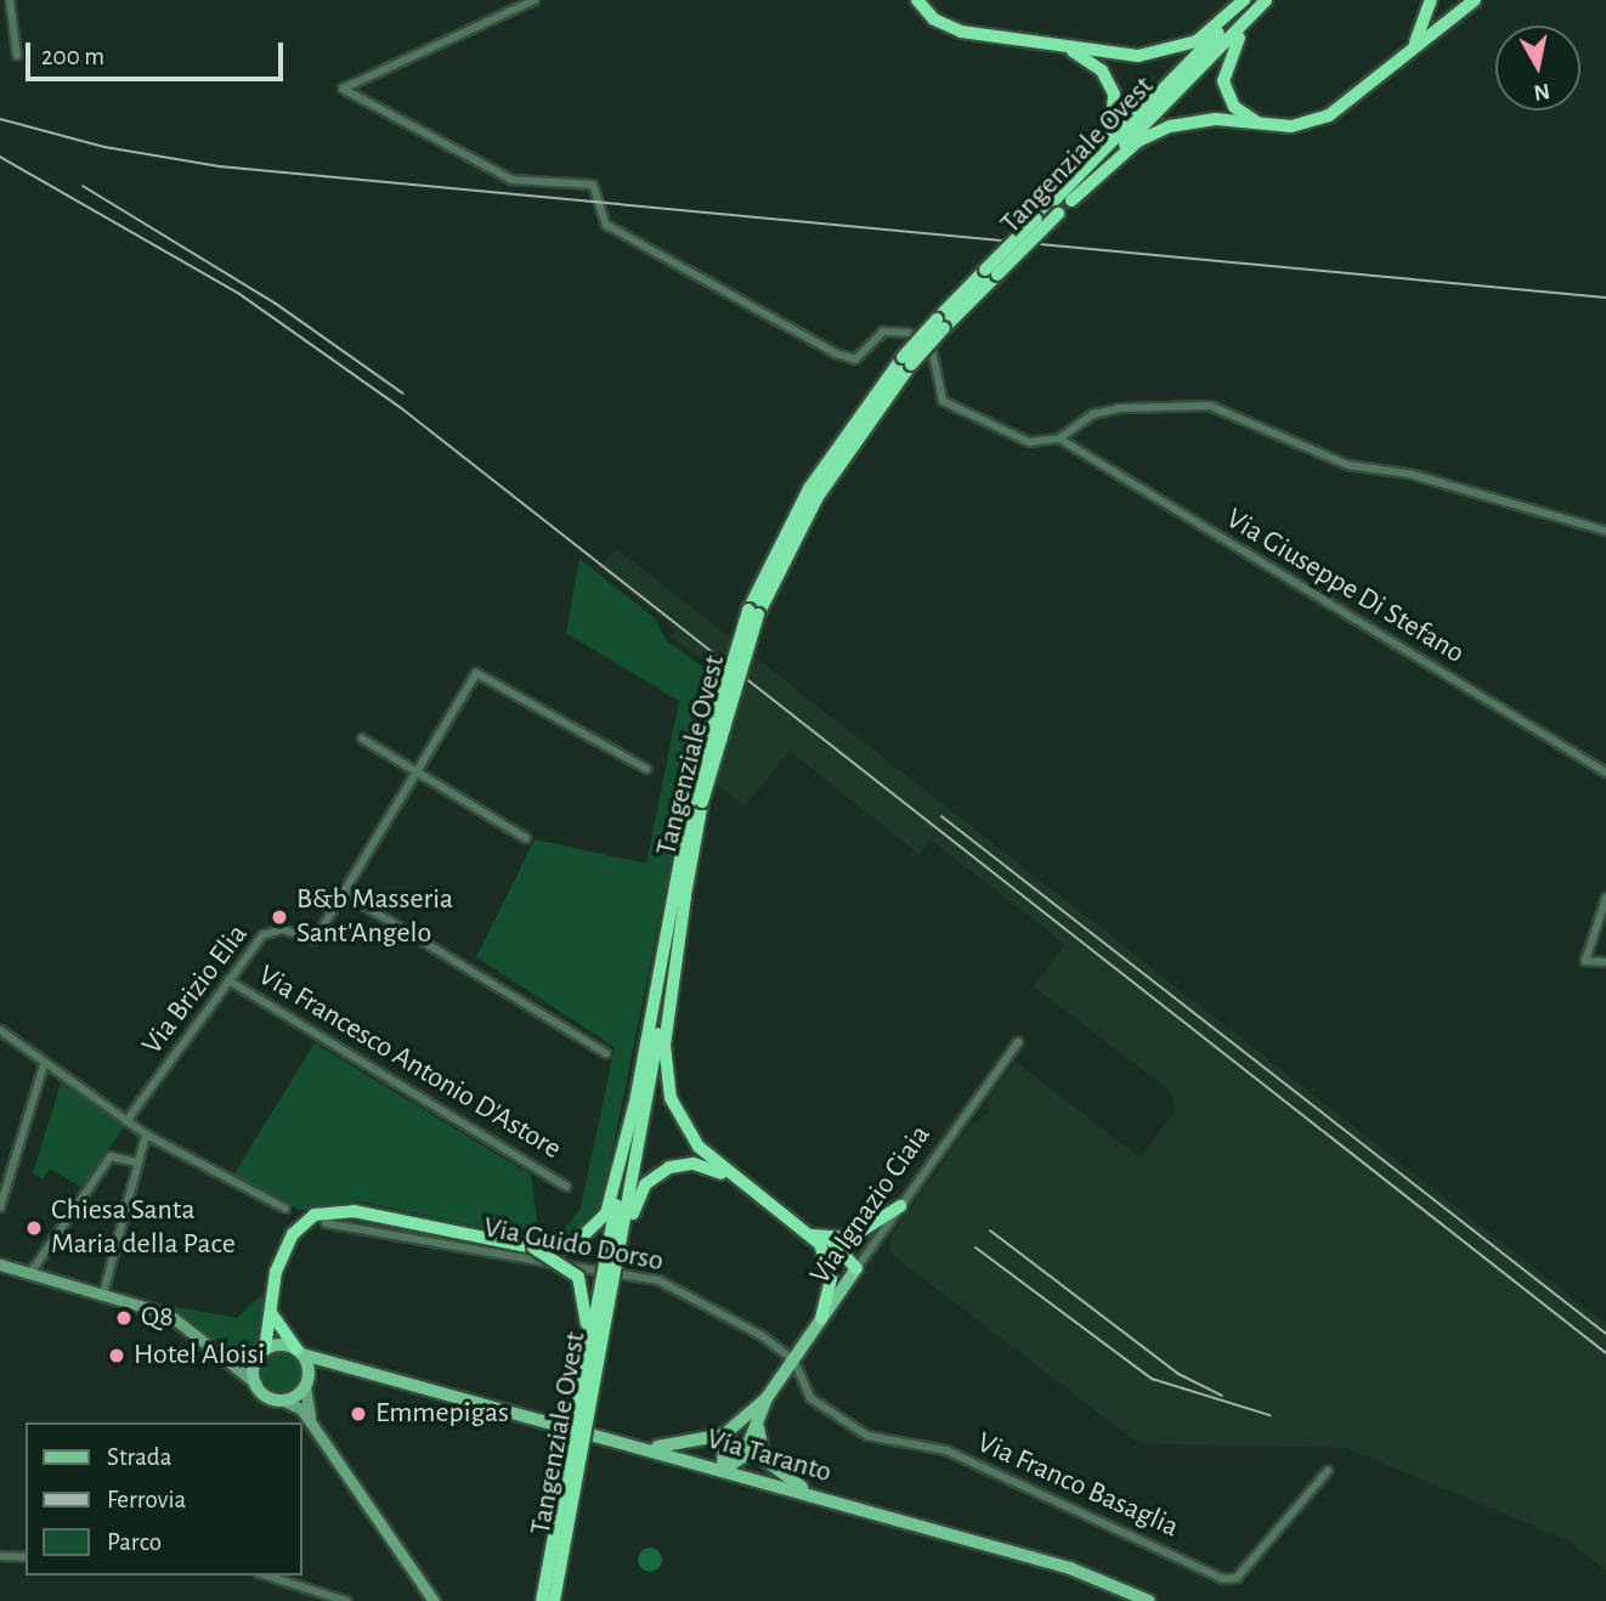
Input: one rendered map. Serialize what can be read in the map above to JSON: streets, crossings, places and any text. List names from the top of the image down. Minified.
{"streets":{"highway":["Tangenziale Ovest"],"main road":["Via Ignazio Ciaia","Via Taranto"],"street":["Via Giuseppe Di Stefano","Via Brizio Elia","Via Francesco Antonio D'Astore","Via Guido Dorso","Via Franco Basaglia"]},"crossings":[["Via Brizio Elia","Via Francesco Antonio D'Astore"],["Via Ignazio Ciaia","Via Guido Dorso"],["Via Ignazio Ciaia","Via Taranto"],["Via Ignazio Ciaia","Via Franco Basaglia"],["Via Guido Dorso","Via Franco Basaglia"]],"places":["B&b Masseria Sant'Angelo","Chiesa Santa Maria della Pace","Q8","Hotel Aloisi","Emmepigas"],"legend":["Strada","Ferrovia","Parco"],"scale_bar":"200 m","north":"bottom"}
